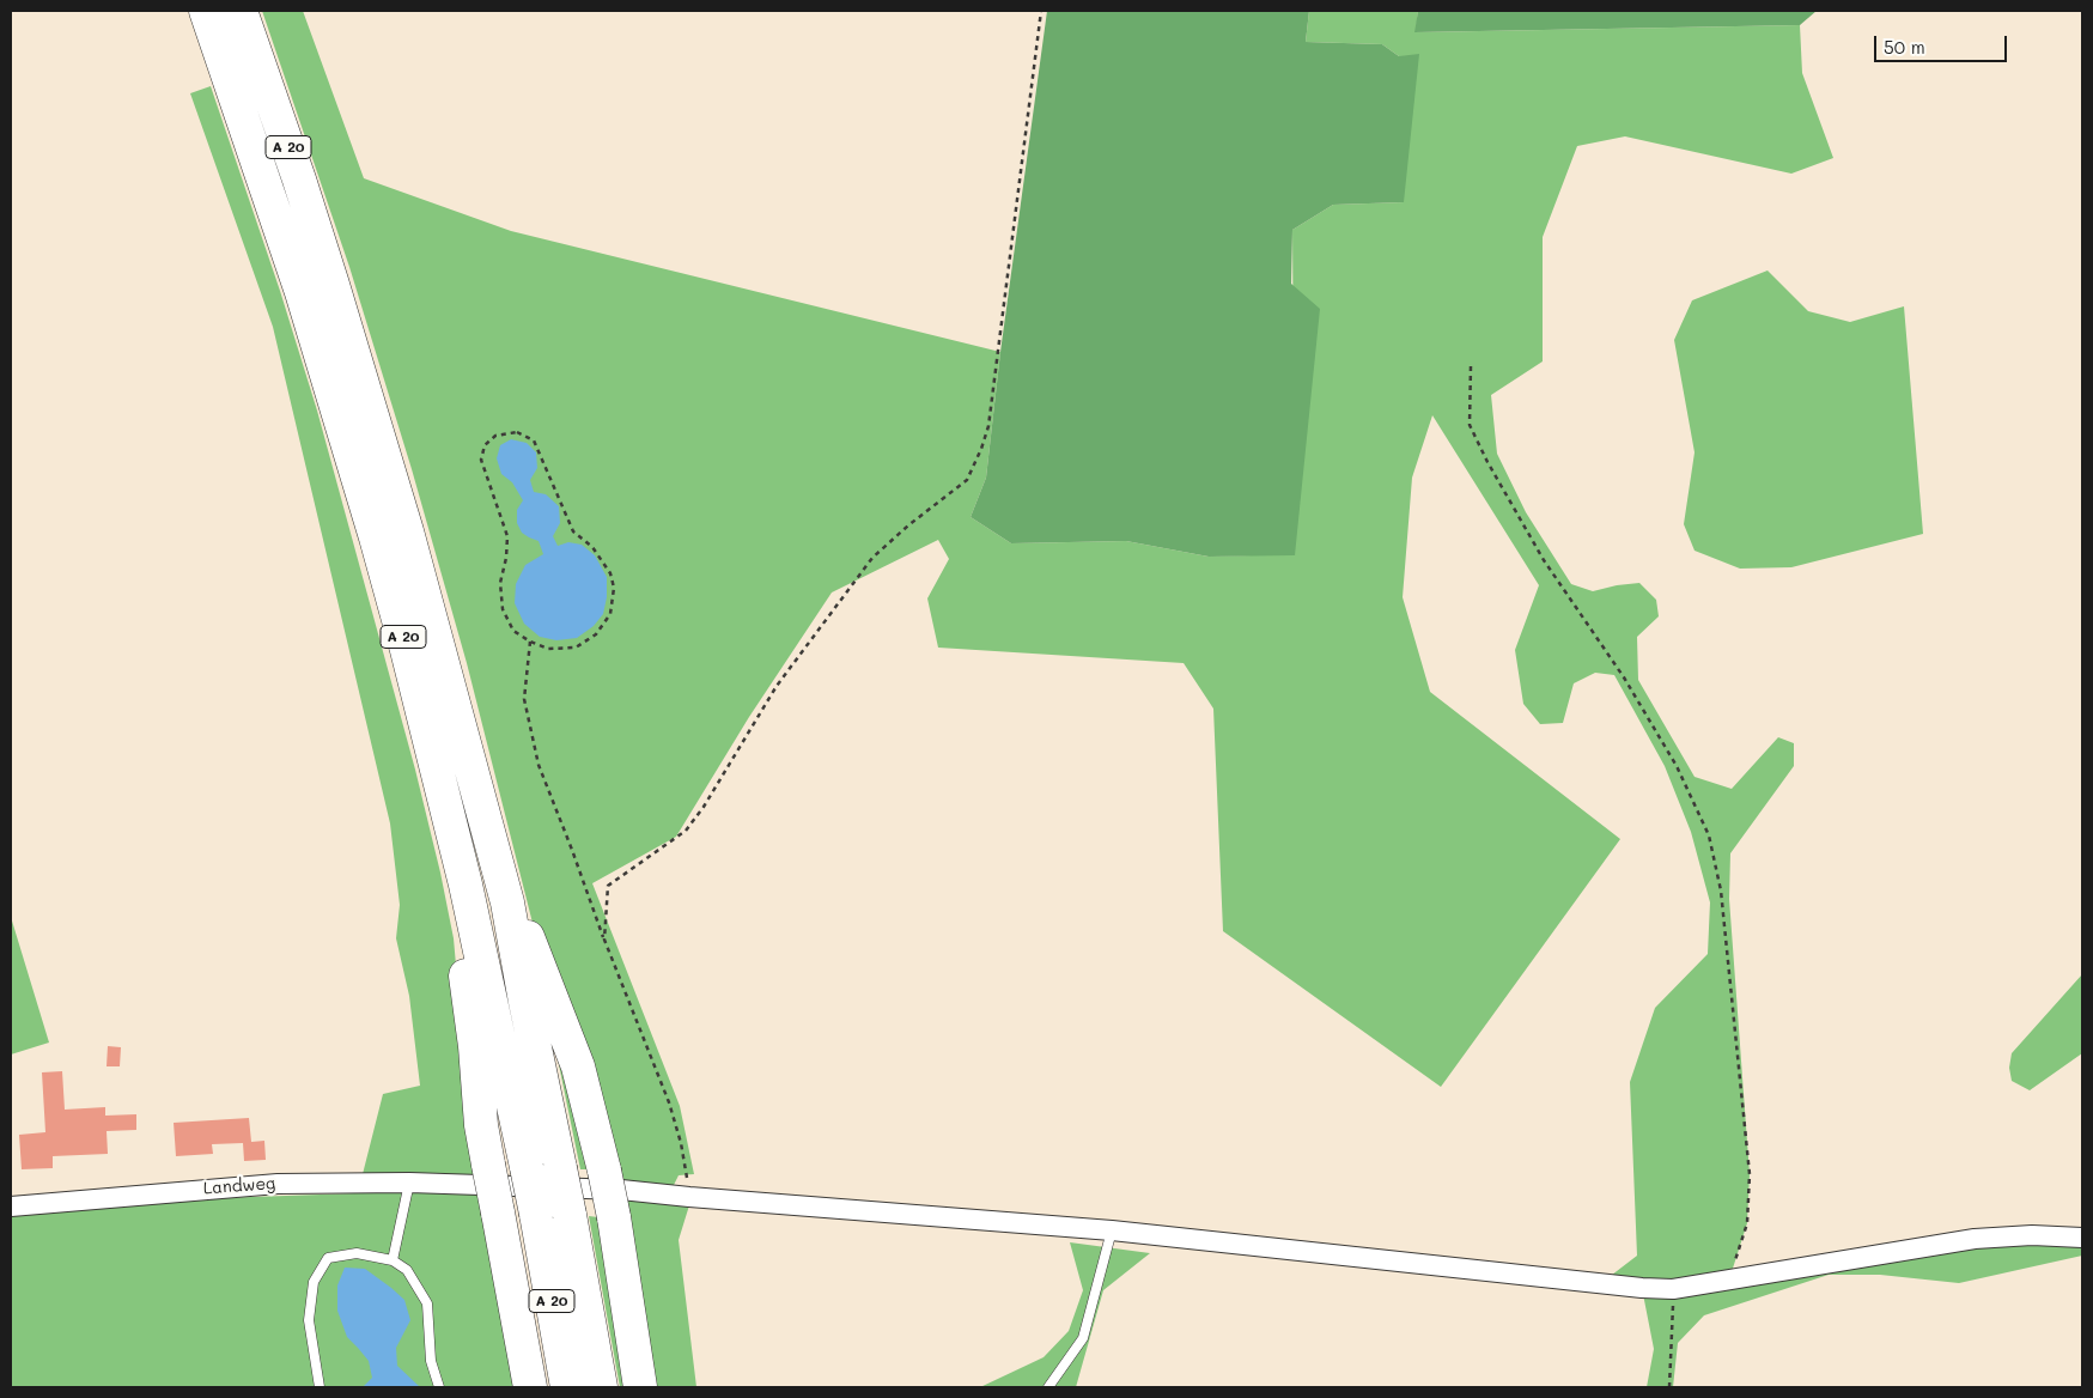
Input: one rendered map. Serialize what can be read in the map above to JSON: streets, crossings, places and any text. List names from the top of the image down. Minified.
{"streets":{"highway":["A 20"],"street":["Landweg"]},"scale_bar":"50 m"}
